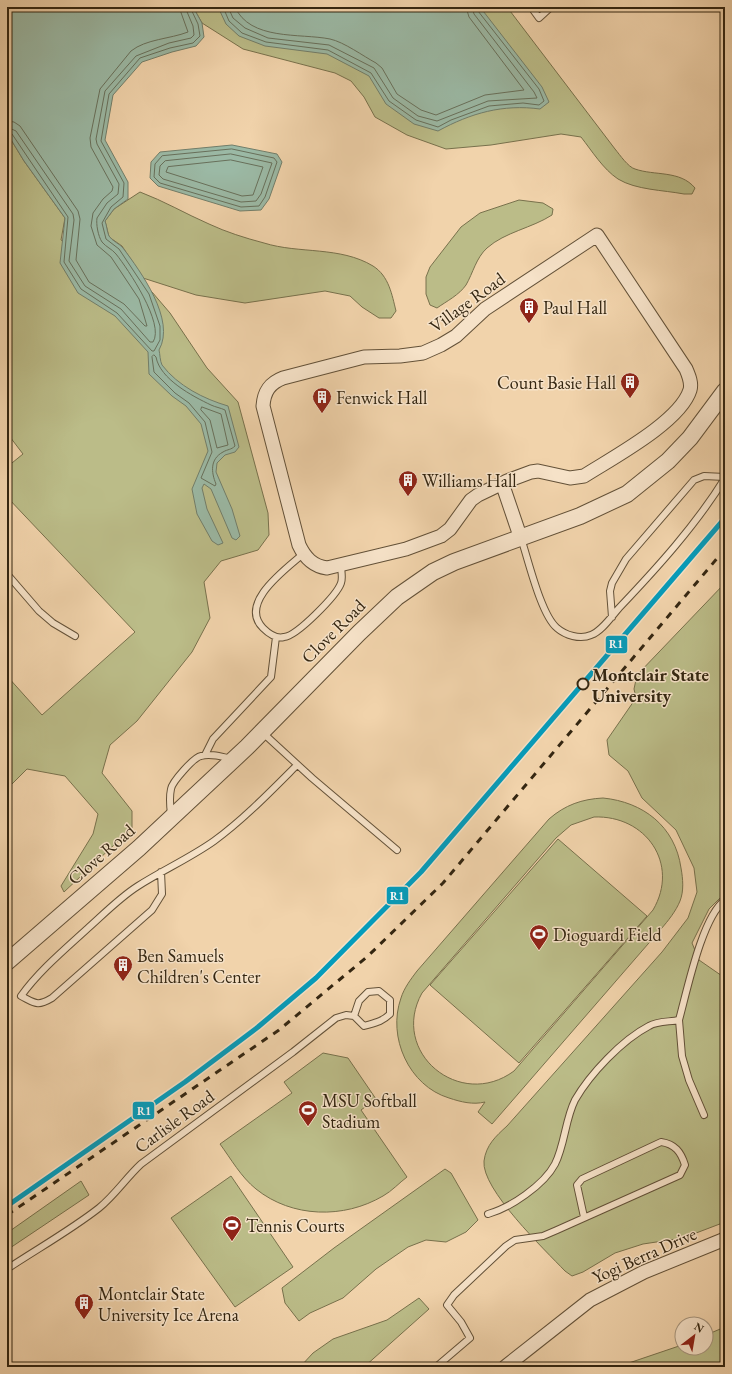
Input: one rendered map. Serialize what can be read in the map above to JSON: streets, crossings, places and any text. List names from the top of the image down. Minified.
{"streets":{"street":["Village Road","Clove Road","Yogi Berra Drive"],"lane":["Carlisle Road"]},"places":{"building":["Paul Hall","Count Basie Hall","Fenwick Hall","Williams Hall","Ben Samuels Children's Center","Montclair State University Ice Arena"],"other":["Montclair State University"],"sports":["Dioguardi Field","MSU Softball Stadium","Tennis Courts"]},"lines":["transit line R1"],"north":"top right"}
